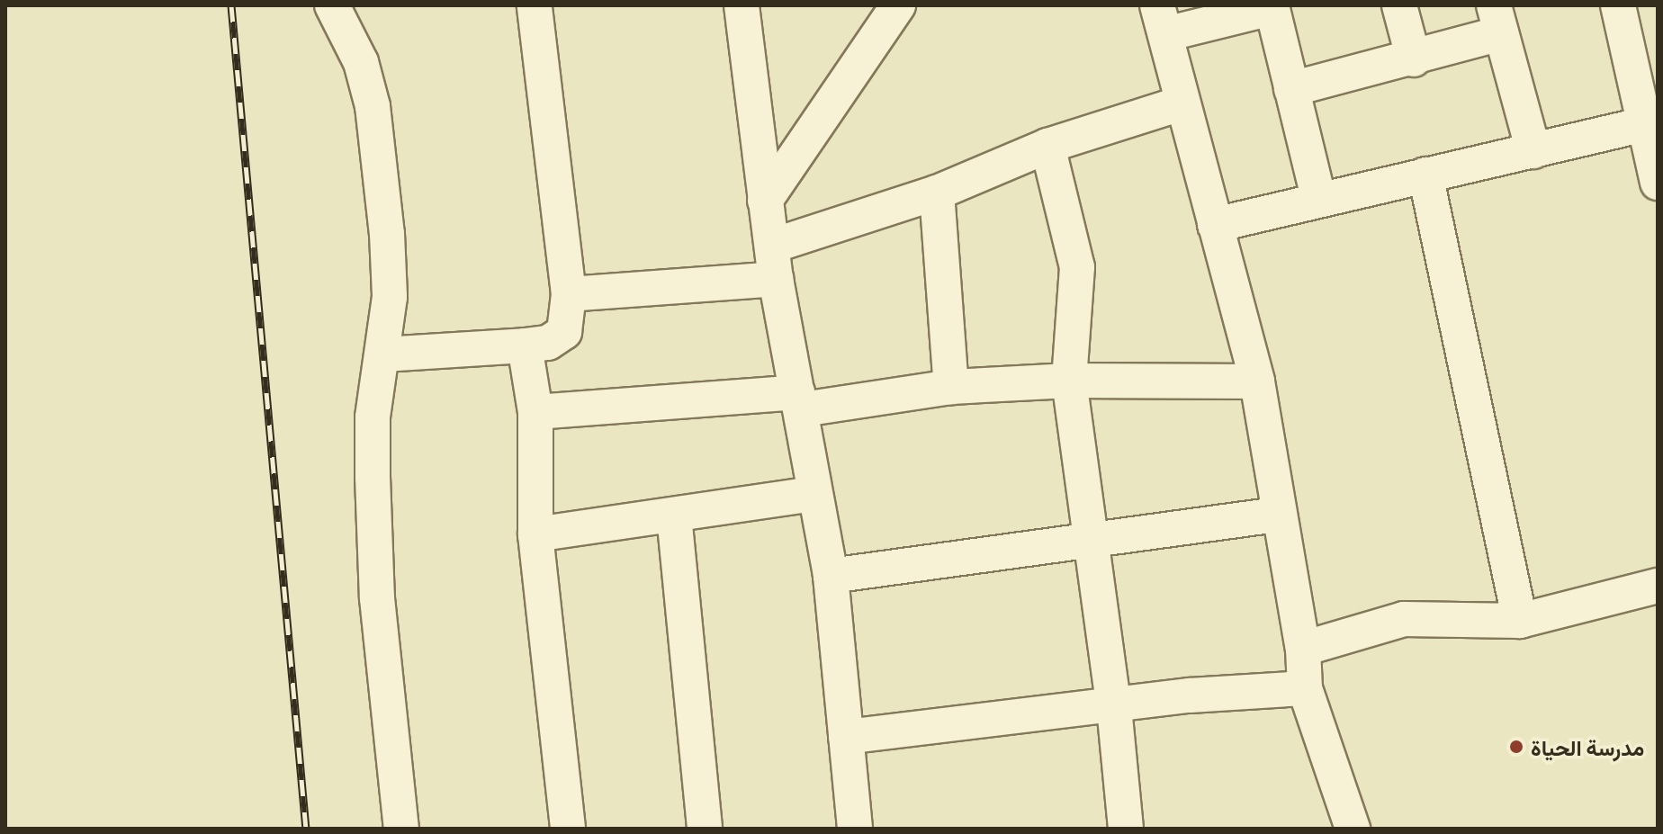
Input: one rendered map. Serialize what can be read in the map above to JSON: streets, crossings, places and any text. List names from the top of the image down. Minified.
{"places":["مدرسة الحياة"]}
